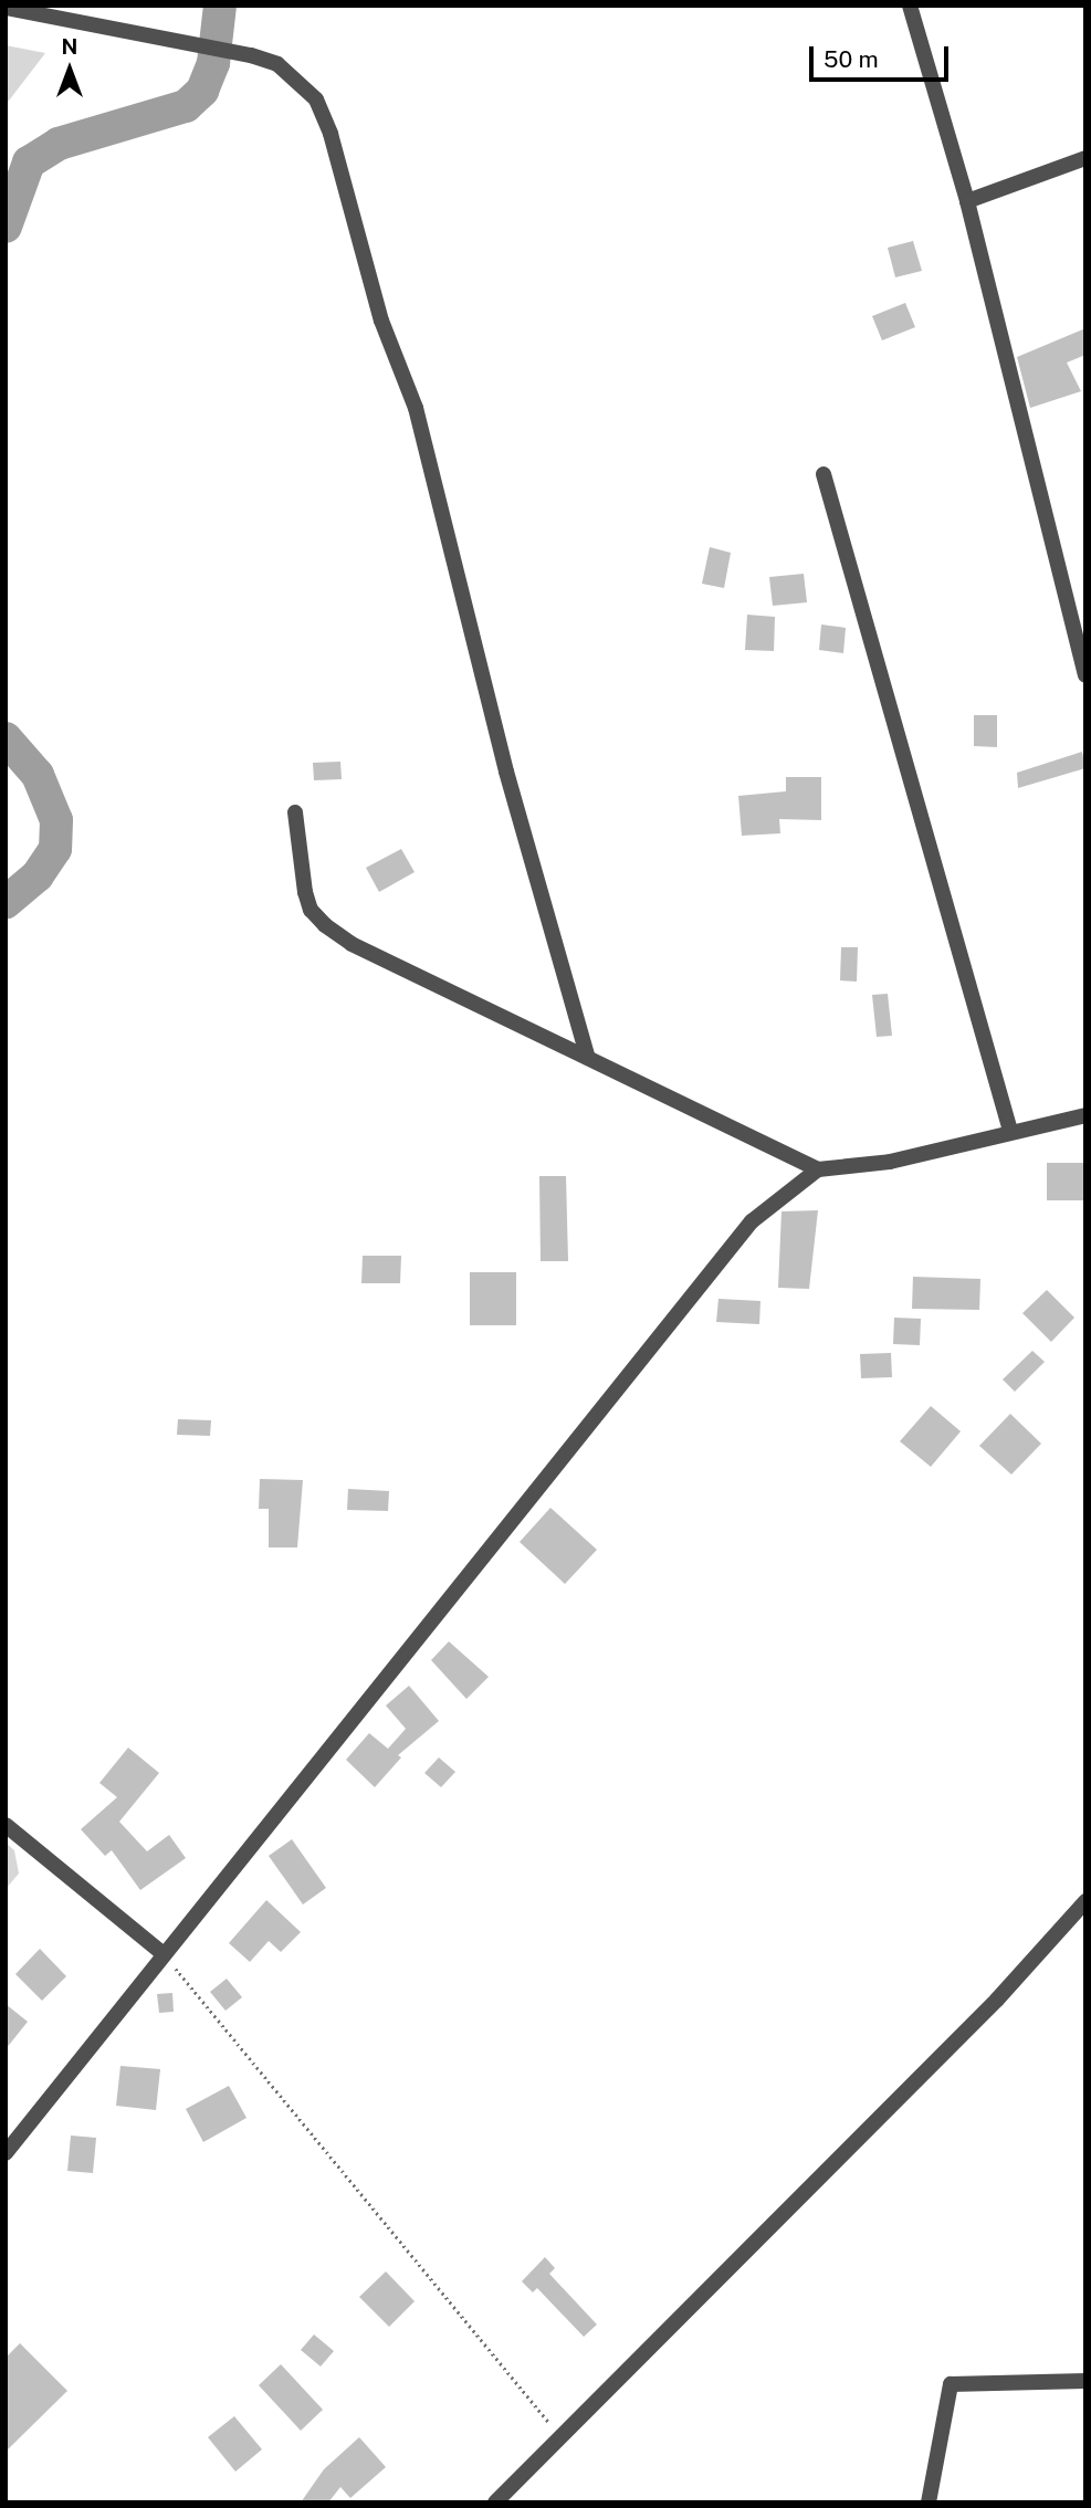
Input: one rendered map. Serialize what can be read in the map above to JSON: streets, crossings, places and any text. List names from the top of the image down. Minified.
{"scale_bar":"50 m","north":"top"}
